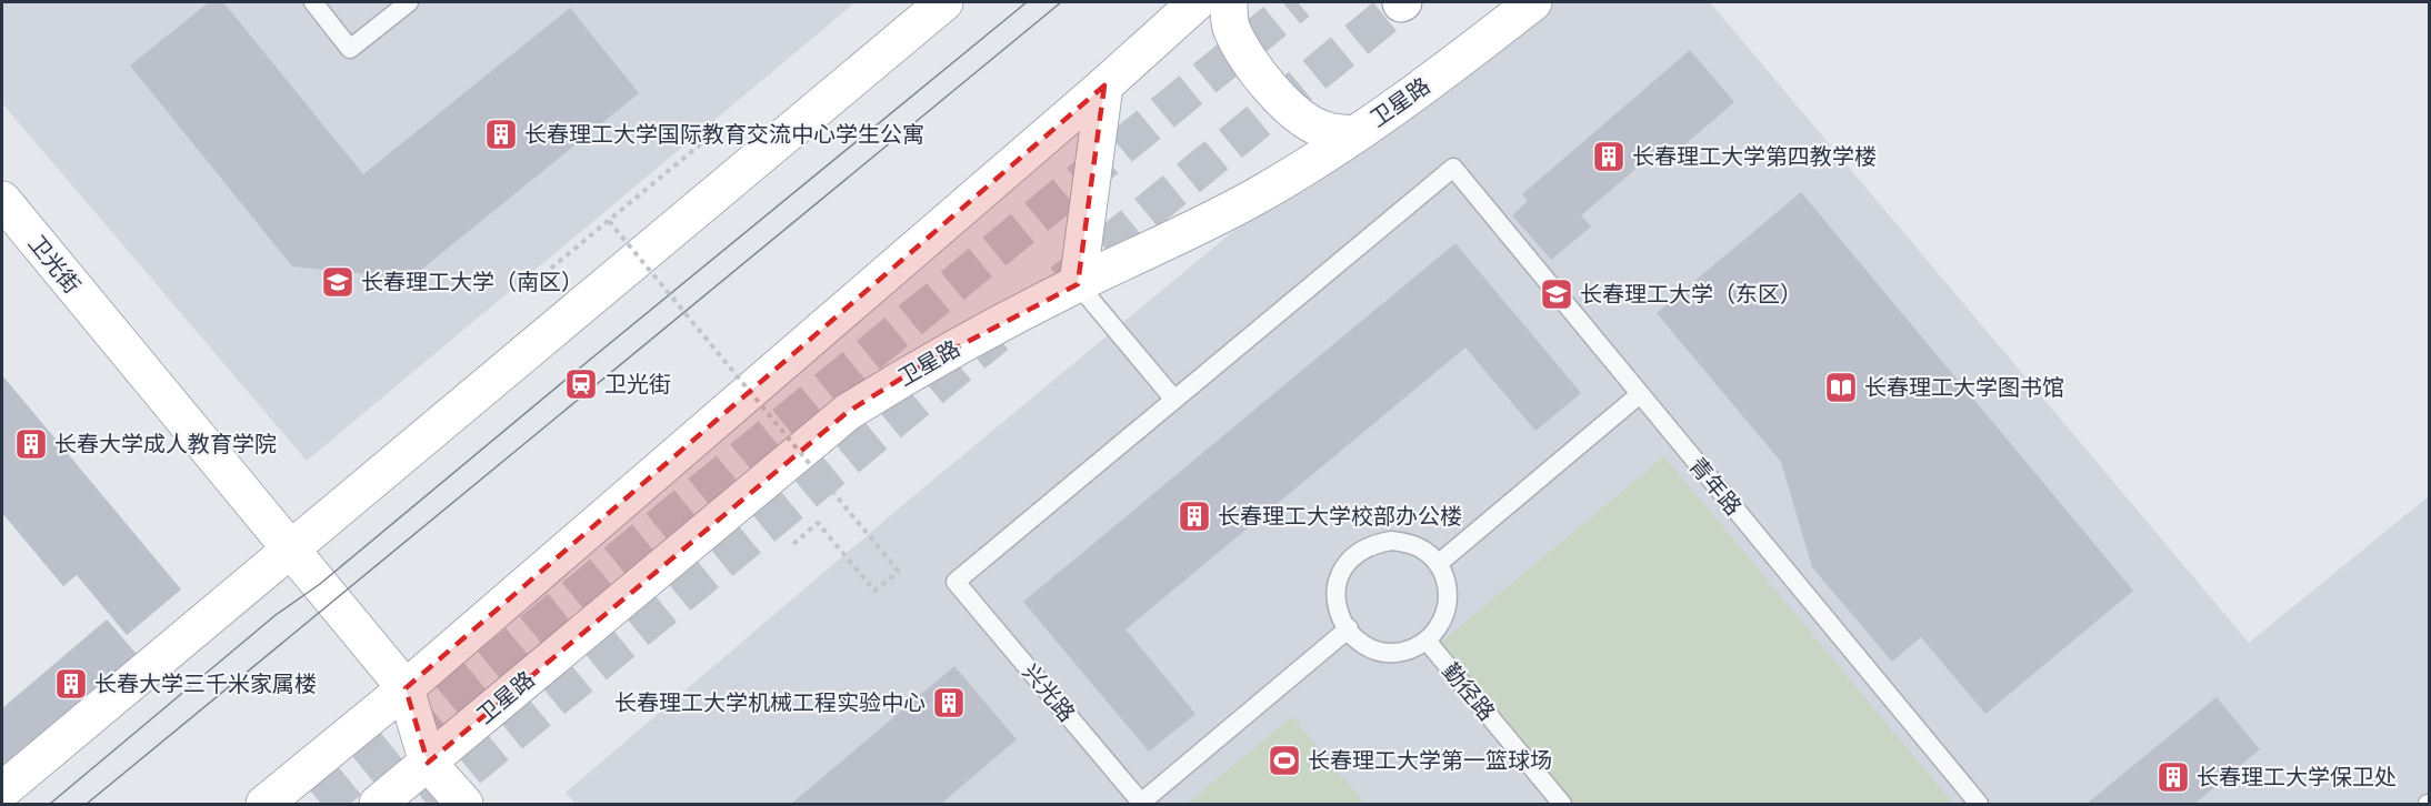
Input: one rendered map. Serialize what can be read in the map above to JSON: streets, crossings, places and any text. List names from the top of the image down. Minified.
{"streets":{"main road":["卫星路","卫光街"],"lane":["青年路","勤径路","兴光路"]},"crossings":[["卫星路","卫光街"],["青年路","兴光路"]],"places":{"building":["长春理工大学国际教育交流中心学生公寓","长春理工大学第四教学楼","长春大学成人教育学院","长春理工大学校部办公楼","长春大学三千米家属楼","长春理工大学机械工程实验中心","长春理工大学保卫处"],"school or university":["长春理工大学（南区）","长春理工大学（东区）"],"station":["卫光街"],"library":["长春理工大学图书馆"],"sports":["长春理工大学第一篮球场"]}}
